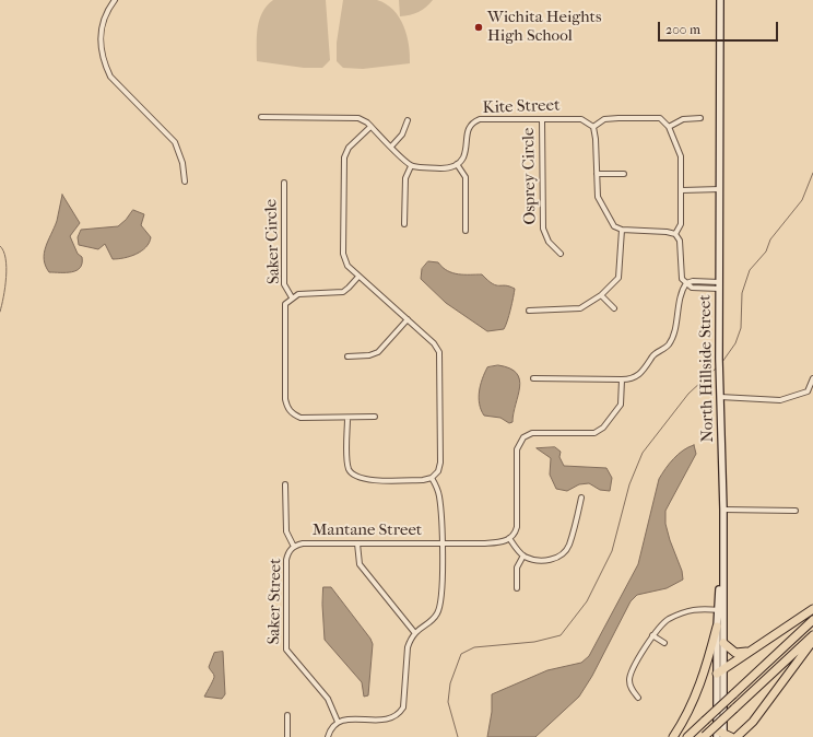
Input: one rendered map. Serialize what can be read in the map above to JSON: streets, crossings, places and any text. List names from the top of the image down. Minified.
{"streets":{"main road":["North Hillside Street"],"street":["Kite Street","Osprey Circle","Saker Circle","Mantane Street","Saker Street"]},"crossings":[["Kite Street","Osprey Circle"],["Mantane Street","Saker Street"]],"places":["Wichita Heights High School"],"scale_bar":"200 m"}
